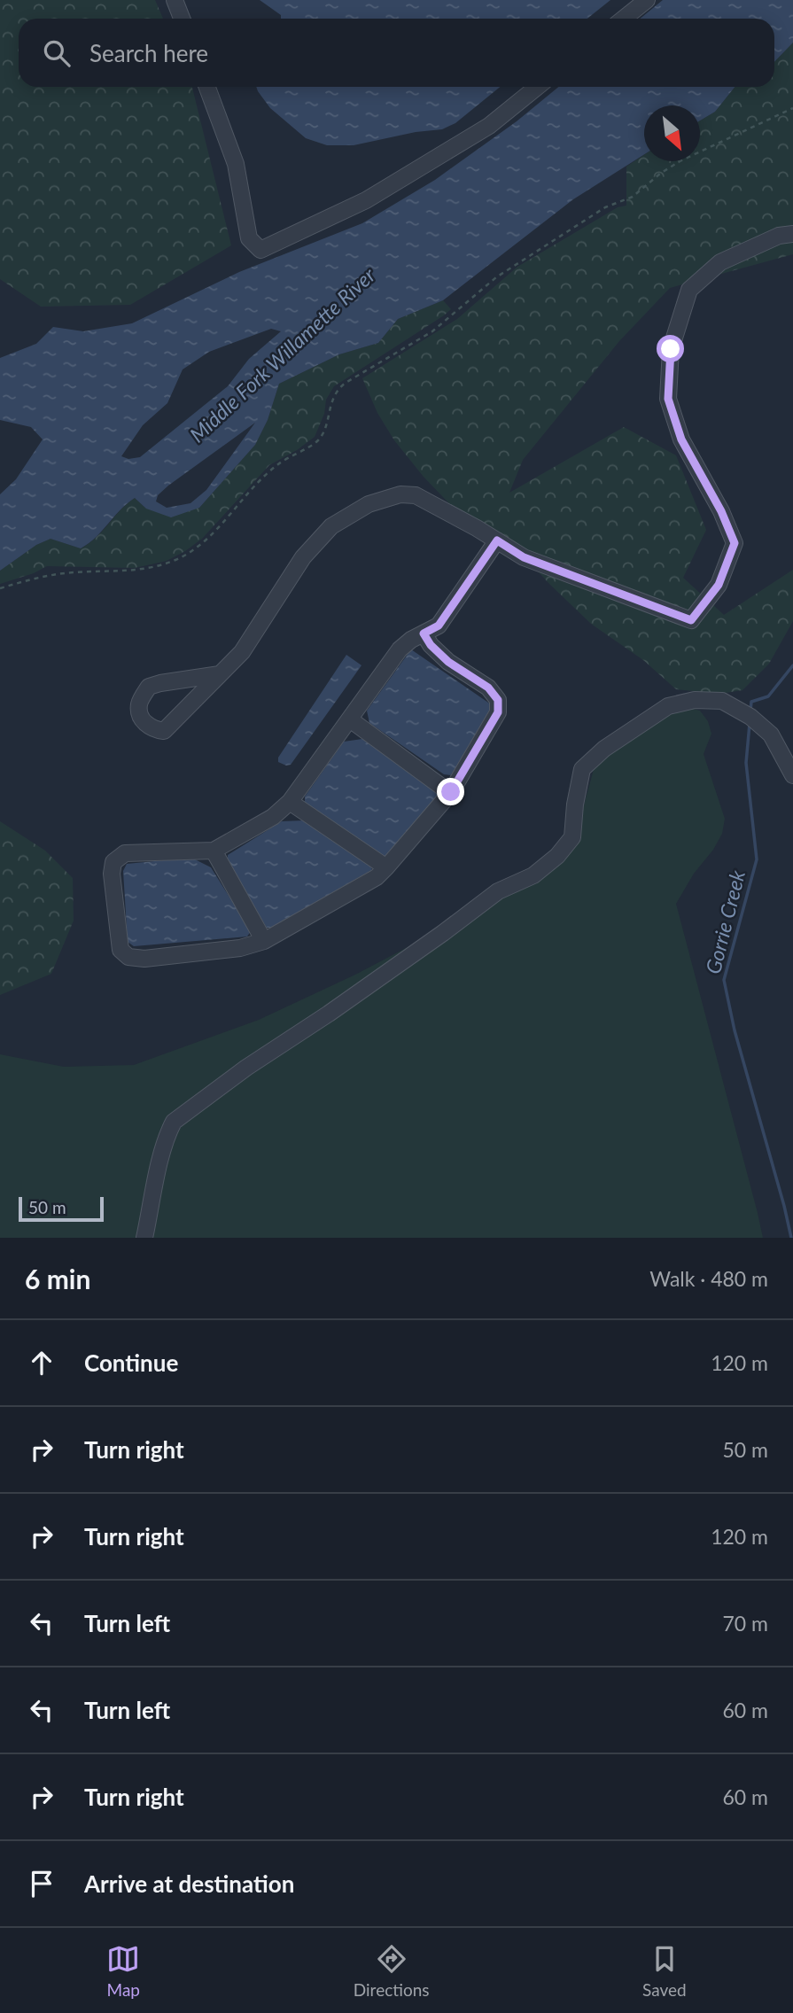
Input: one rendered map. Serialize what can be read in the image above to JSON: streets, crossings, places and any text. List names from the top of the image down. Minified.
{"water":["Middle Fork Willamette River","Gorrie Creek"],"scale_bar":"50 m","north":"bottom right","page":{"search":"Search here","scale":"50 m","heading":["6 min","Walk · 480 m"],"list":[["Continue","120 m"],["Turn right","50 m"],["Turn right","120 m"],["Turn left","70 m"],["Turn left","60 m"],["Turn right","60 m"],"Arrive at destination"],"nav":["Map","Directions","Saved"]}}
